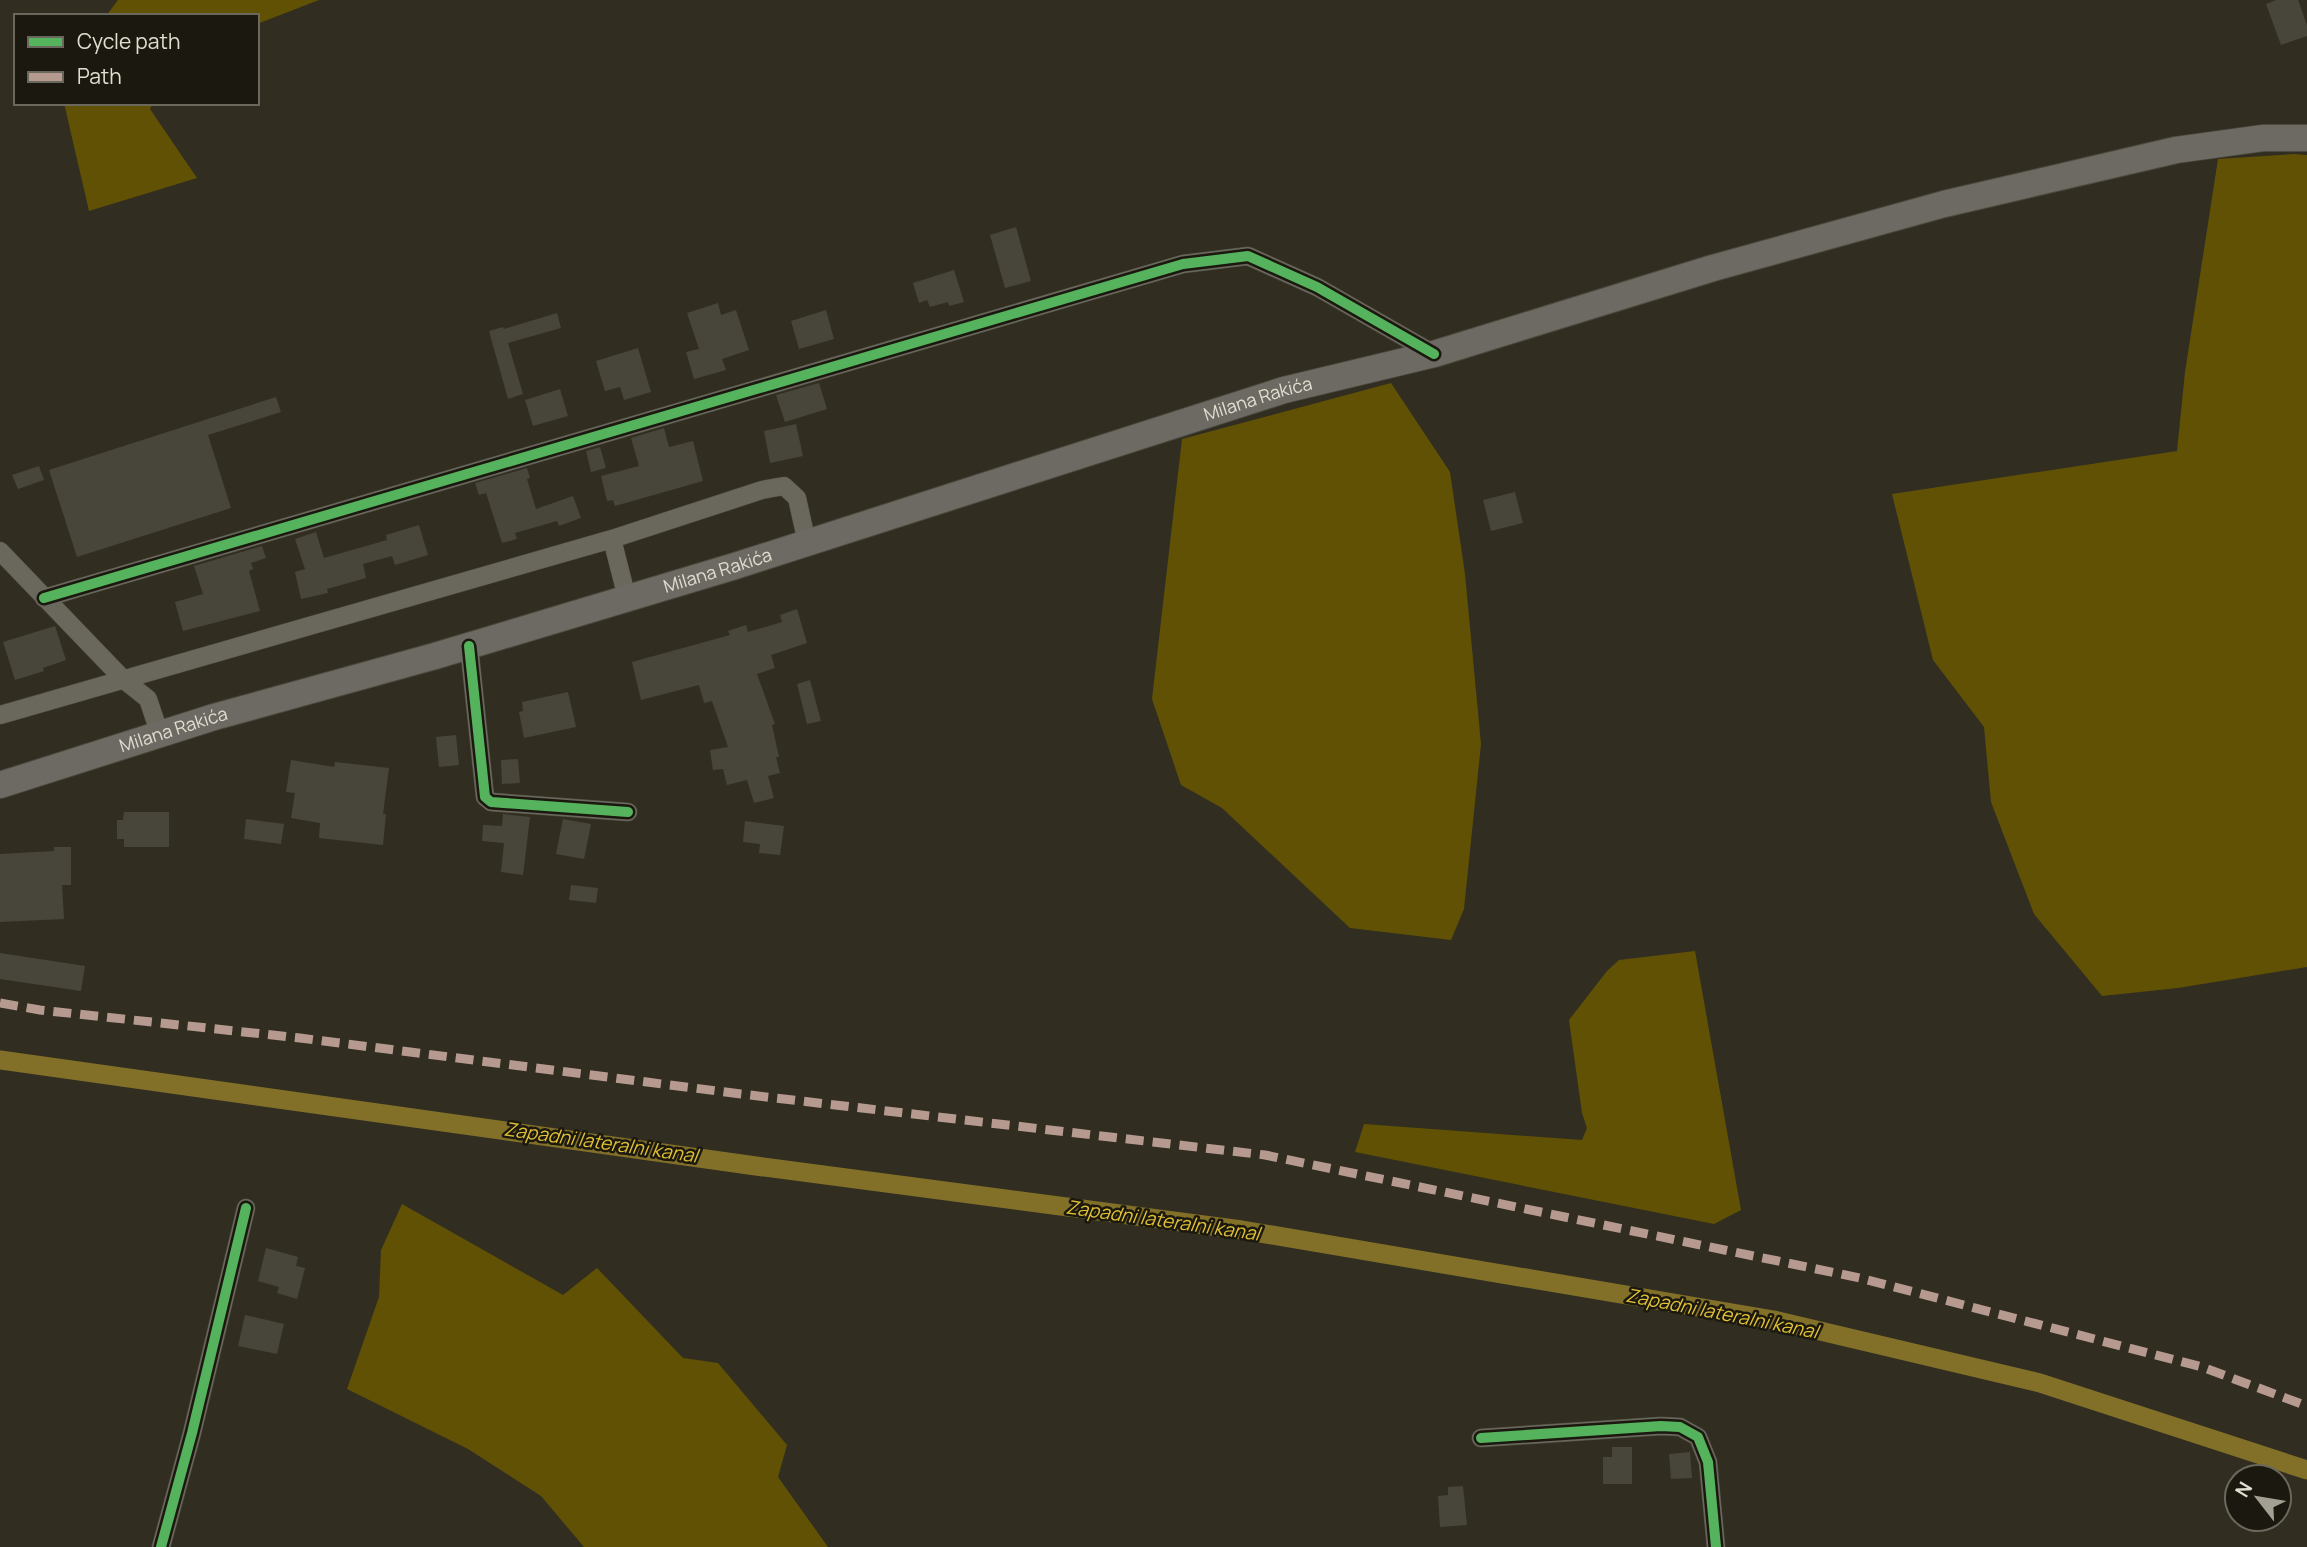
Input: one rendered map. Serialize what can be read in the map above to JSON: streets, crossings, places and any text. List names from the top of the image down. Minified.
{"streets":{"main road":["Milana Rakića"]},"water":["Zapadni lateralni kanal"],"legend":["Cycle path","Path"],"north":"top left"}
